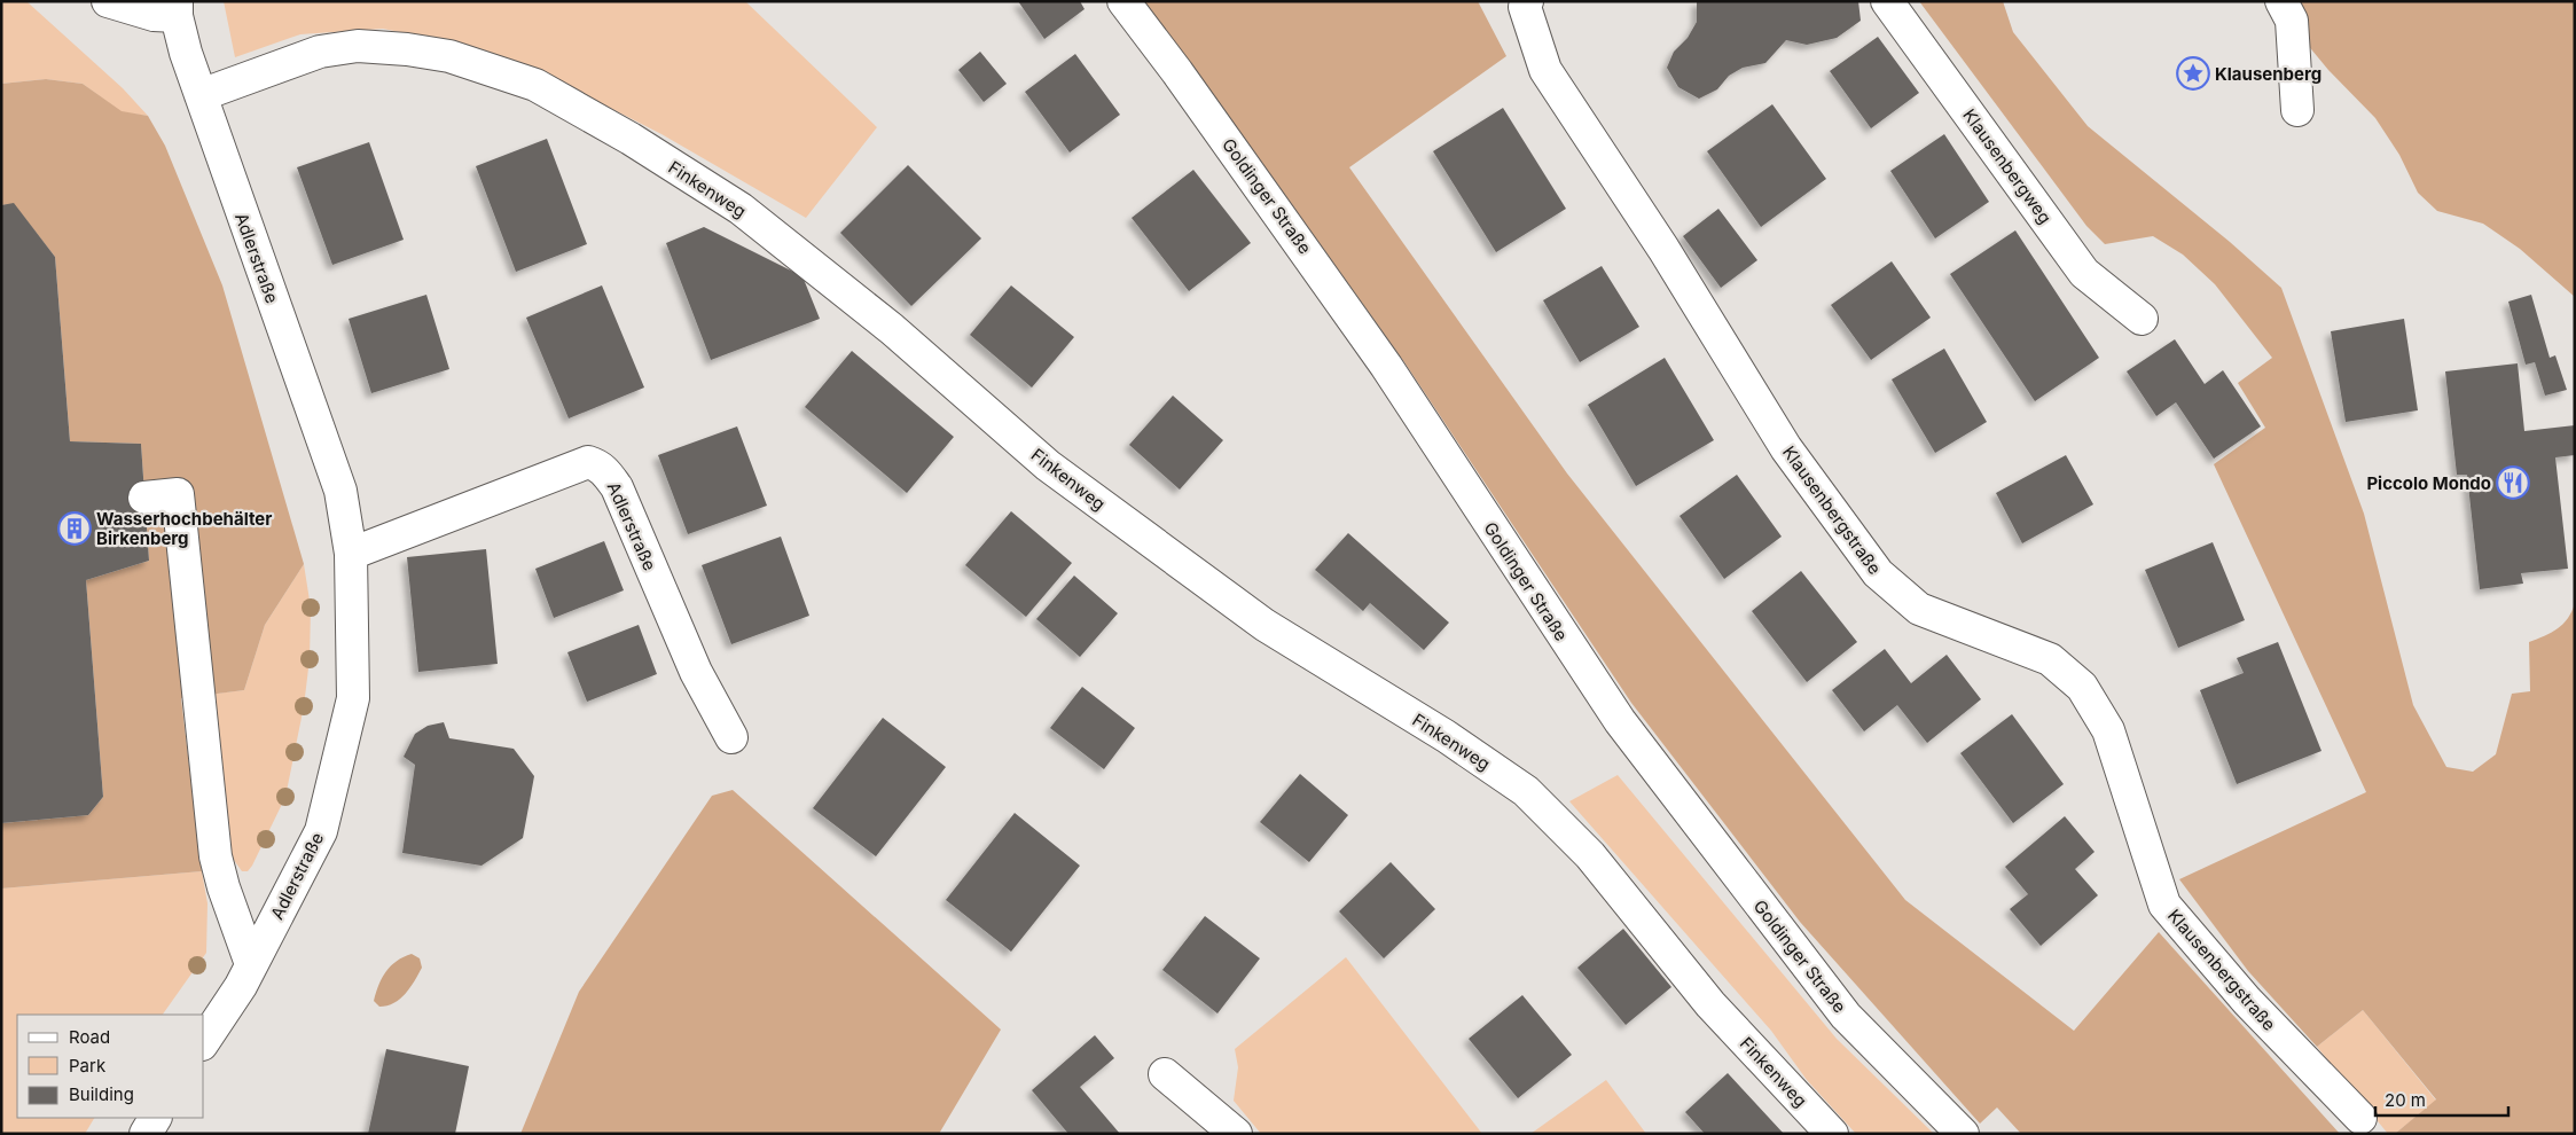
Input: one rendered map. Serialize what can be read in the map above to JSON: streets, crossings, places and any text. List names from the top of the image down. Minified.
{"streets":{"street":["Klausenbergweg","Finkenweg","Goldinger Straße","Adlerstraße","Klausenbergstraße"]},"crossings":[["Finkenweg","Adlerstraße"]],"places":{"place":["Klausenberg"],"restaurant":["Piccolo Mondo"],"building":["Wasserhochbehälter Birkenberg"]},"legend":["Road","Park","Building"],"scale_bar":"20 m"}
